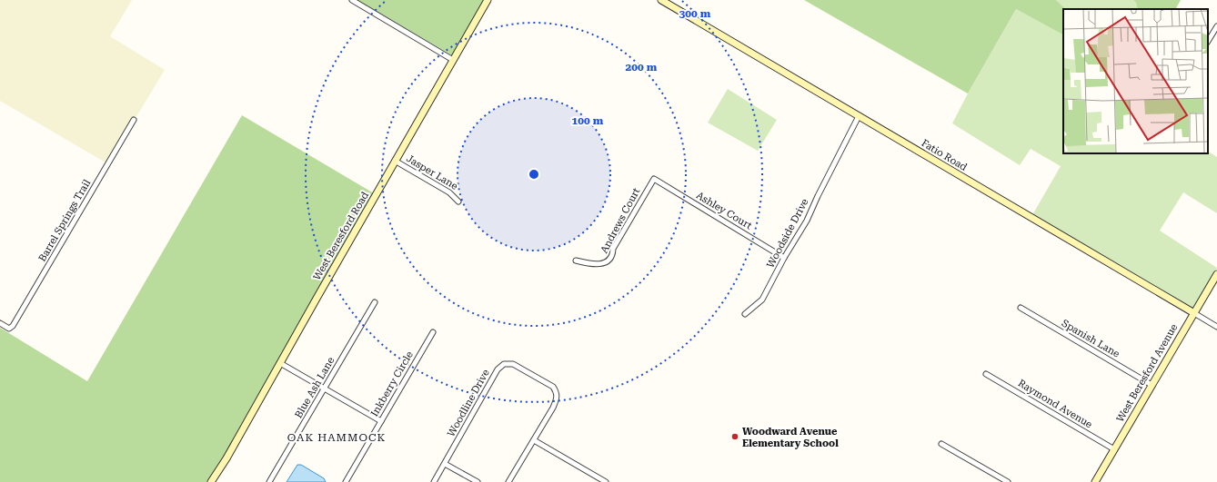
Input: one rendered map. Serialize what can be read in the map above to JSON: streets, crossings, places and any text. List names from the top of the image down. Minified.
{"streets":{"street":["Fatio Road","Jasper Lane","Ashley Court","Barrel Springs Trail","Andrews Court","Woodside Drive","West Beresford Road","Spanish Lane","West Beresford Avenue","Inkberry Circle","Blue Ash Lane","Woodline Drive","Raymond Avenue"]},"crossings":[["Fatio Road","Woodside Drive"],["Fatio Road","West Beresford Avenue"],["Jasper Lane","West Beresford Road"],["Ashley Court","Andrews Court"],["Ashley Court","Woodside Drive"],["Spanish Lane","West Beresford Avenue"],["West Beresford Avenue","Raymond Avenue"]],"districts":["OAK HAMMOCK"],"places":["Woodward Avenue Elementary School"],"rings":["300 m","200 m","100 m"]}
